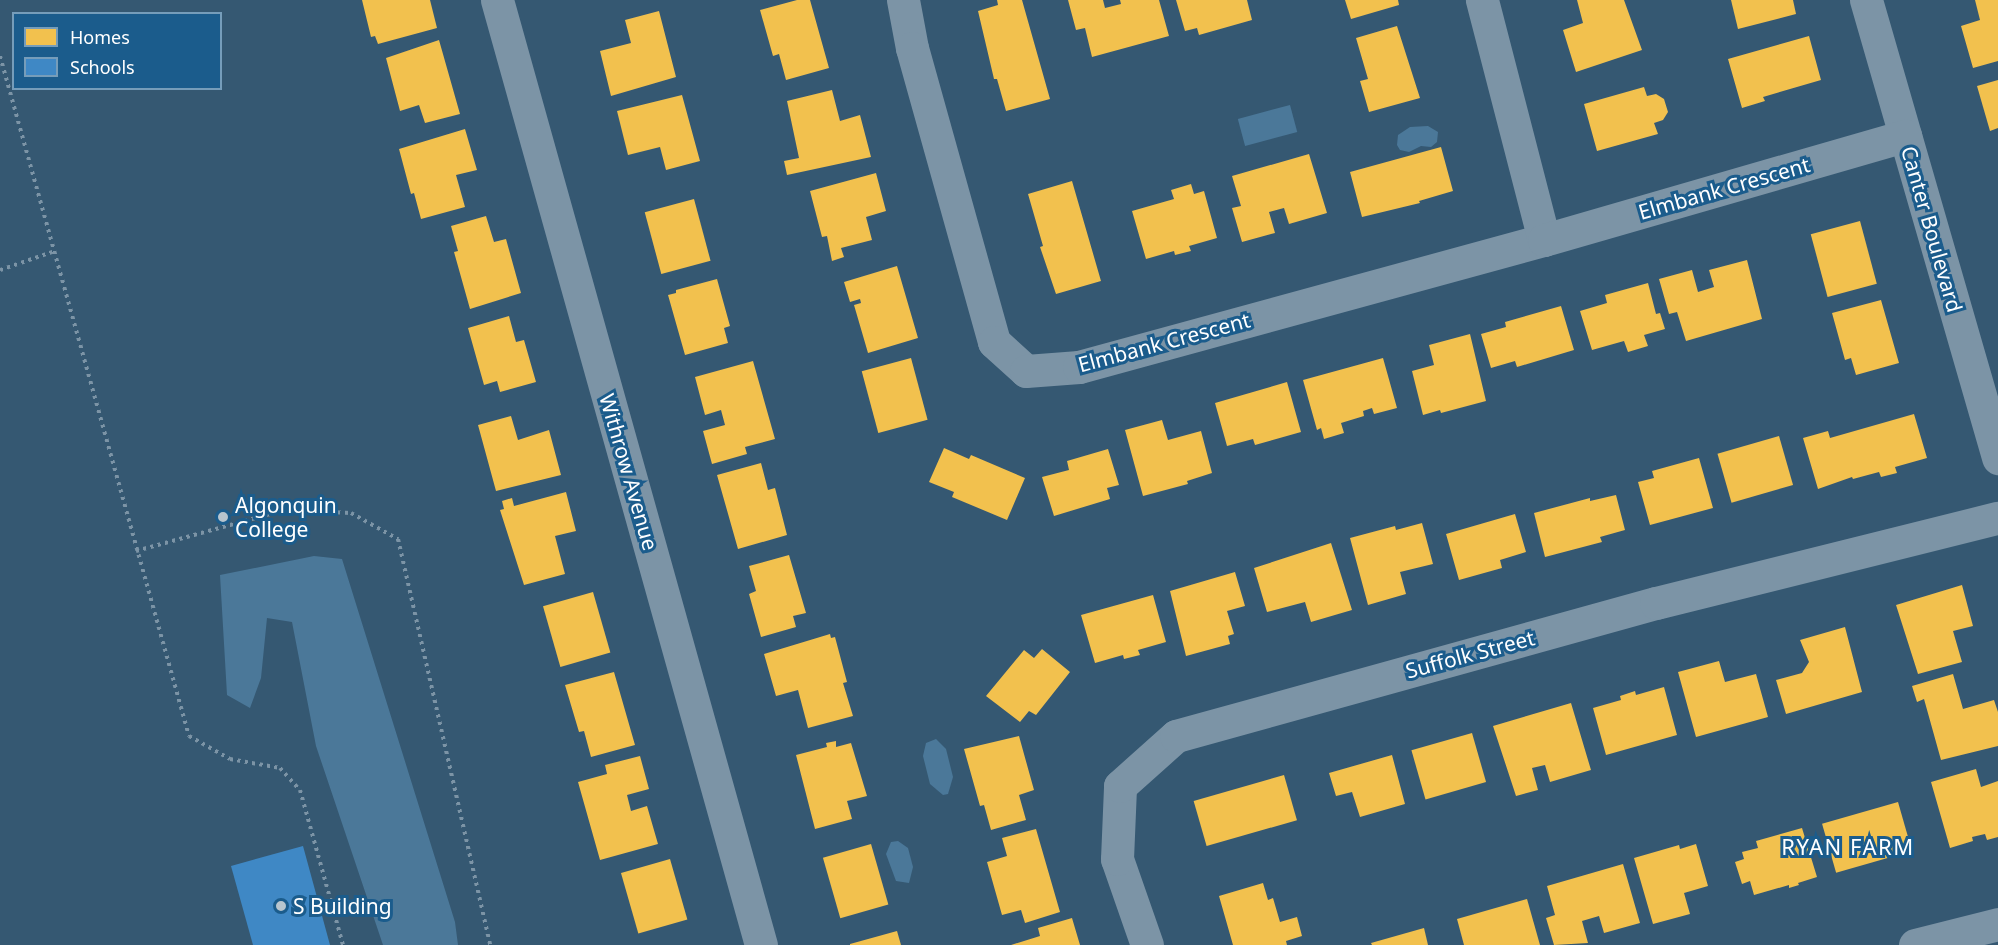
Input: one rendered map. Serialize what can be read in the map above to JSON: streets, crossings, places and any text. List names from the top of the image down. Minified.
{"streets":{"street":["Elmbank Crescent","Canter Boulevard","Withrow Avenue","Suffolk Street"]},"crossings":[["Elmbank Crescent","Canter Boulevard"]],"districts":["RYAN FARM"],"places":["Algonquin College","S Building"],"legend":["Homes","Schools"]}
